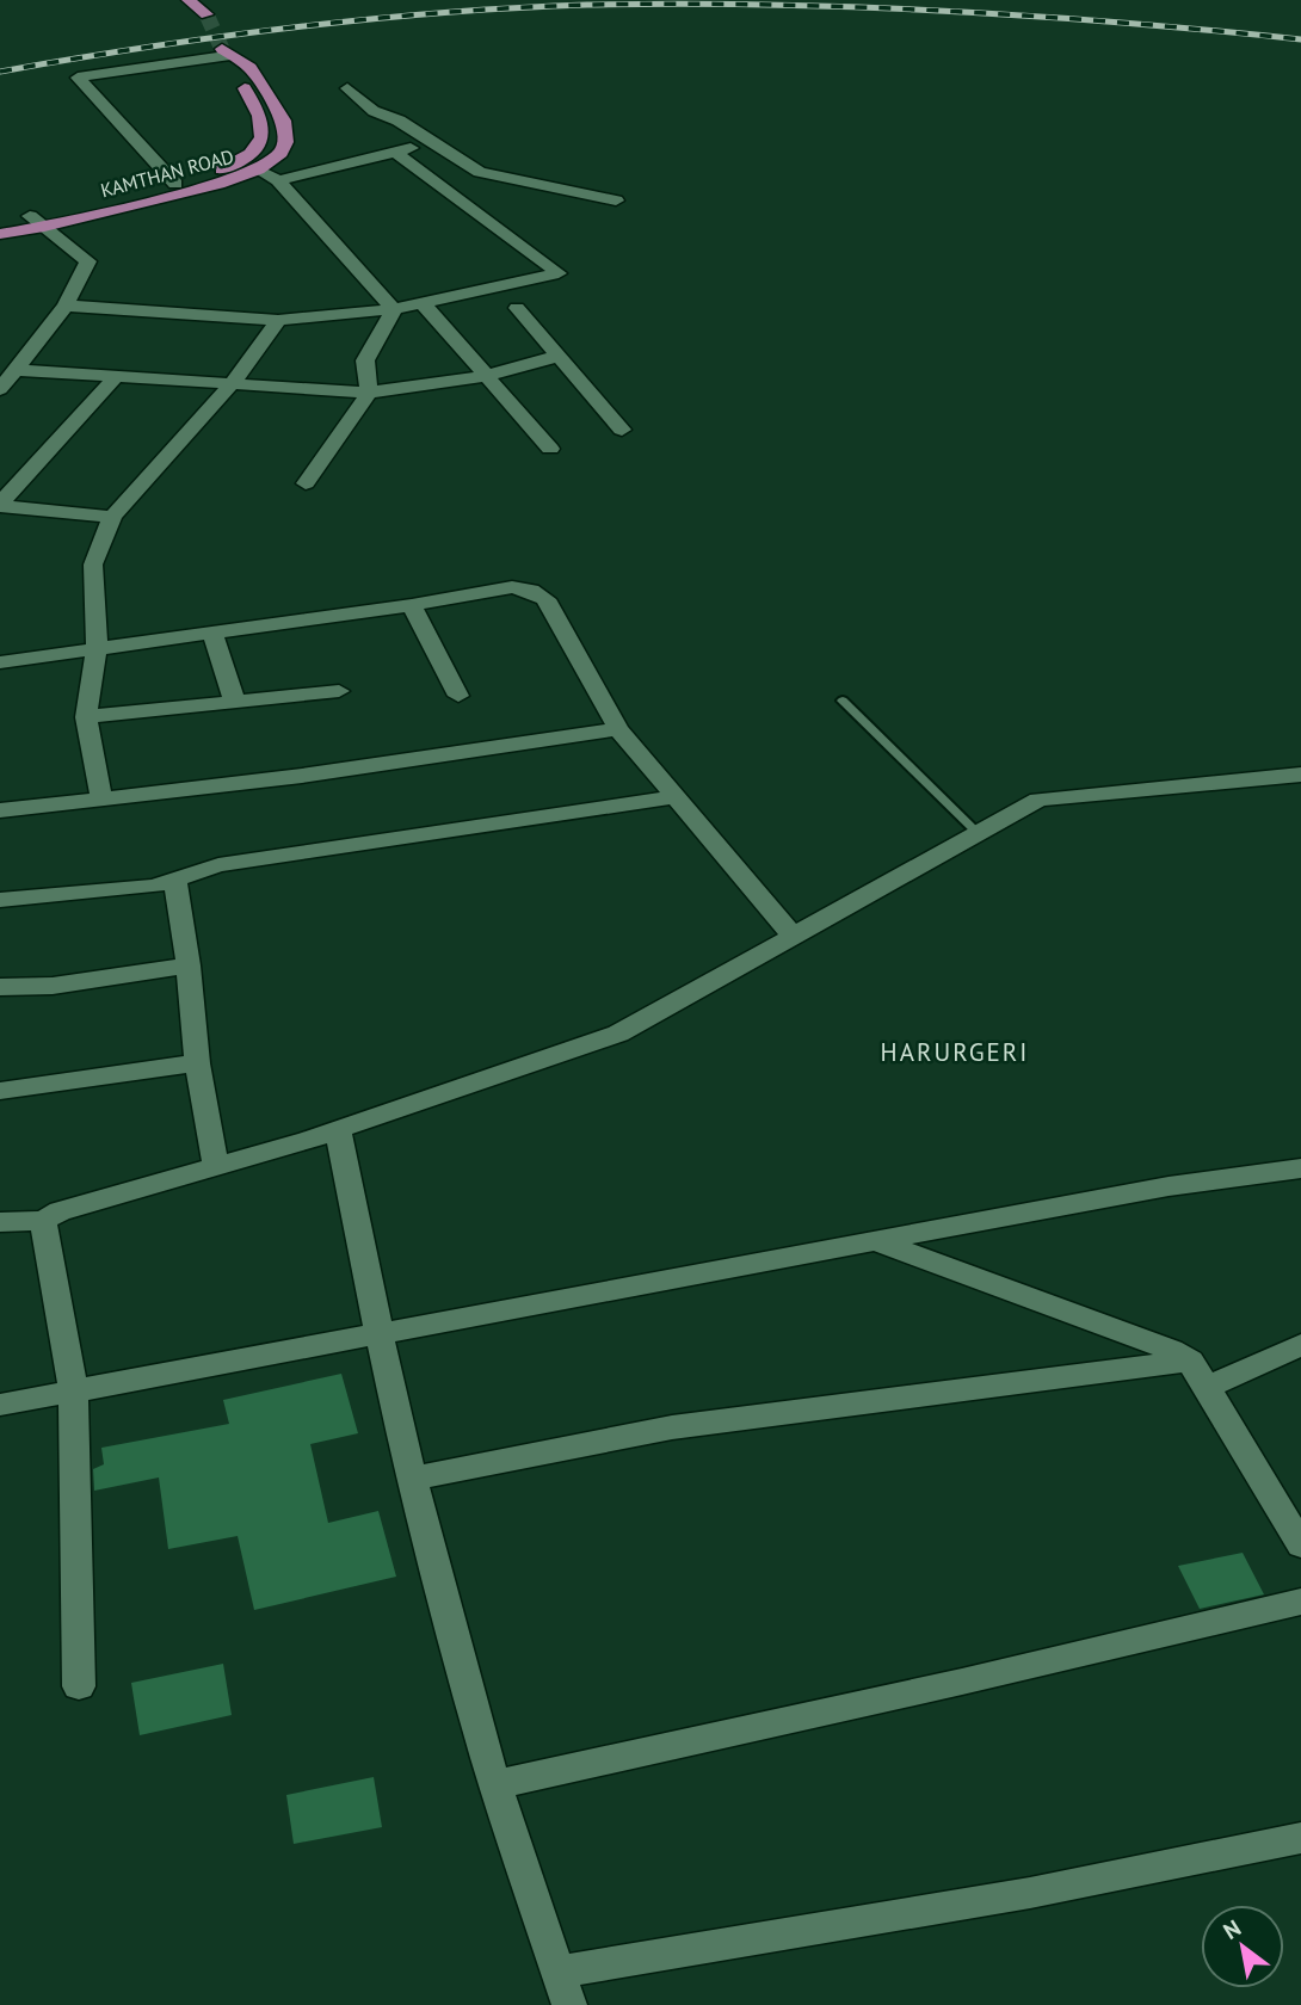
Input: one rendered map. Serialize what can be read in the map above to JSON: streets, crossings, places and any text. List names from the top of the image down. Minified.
{"streets":{"main road":["KAMTHAN ROAD"]},"districts":["HARURGERI"],"north":"top left"}
